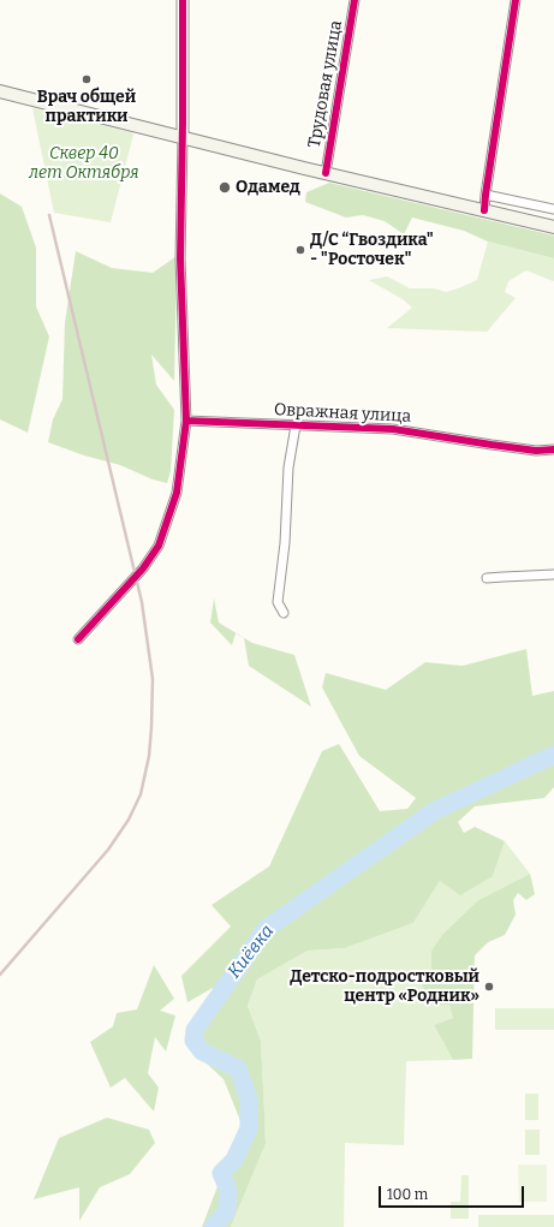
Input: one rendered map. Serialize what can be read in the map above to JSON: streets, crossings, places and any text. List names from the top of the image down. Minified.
{"streets":{"street":["Трудовая улица","Овражная улица"]},"water":["Киёвка"],"parks":["Сквер 40 лет Октября"],"places":["Врач общей практики","Одамед","Д/С “Гвоздика\" - \"Росточек\"","Детско-подростковый центр «Родник»"],"scale_bar":"100 m"}
